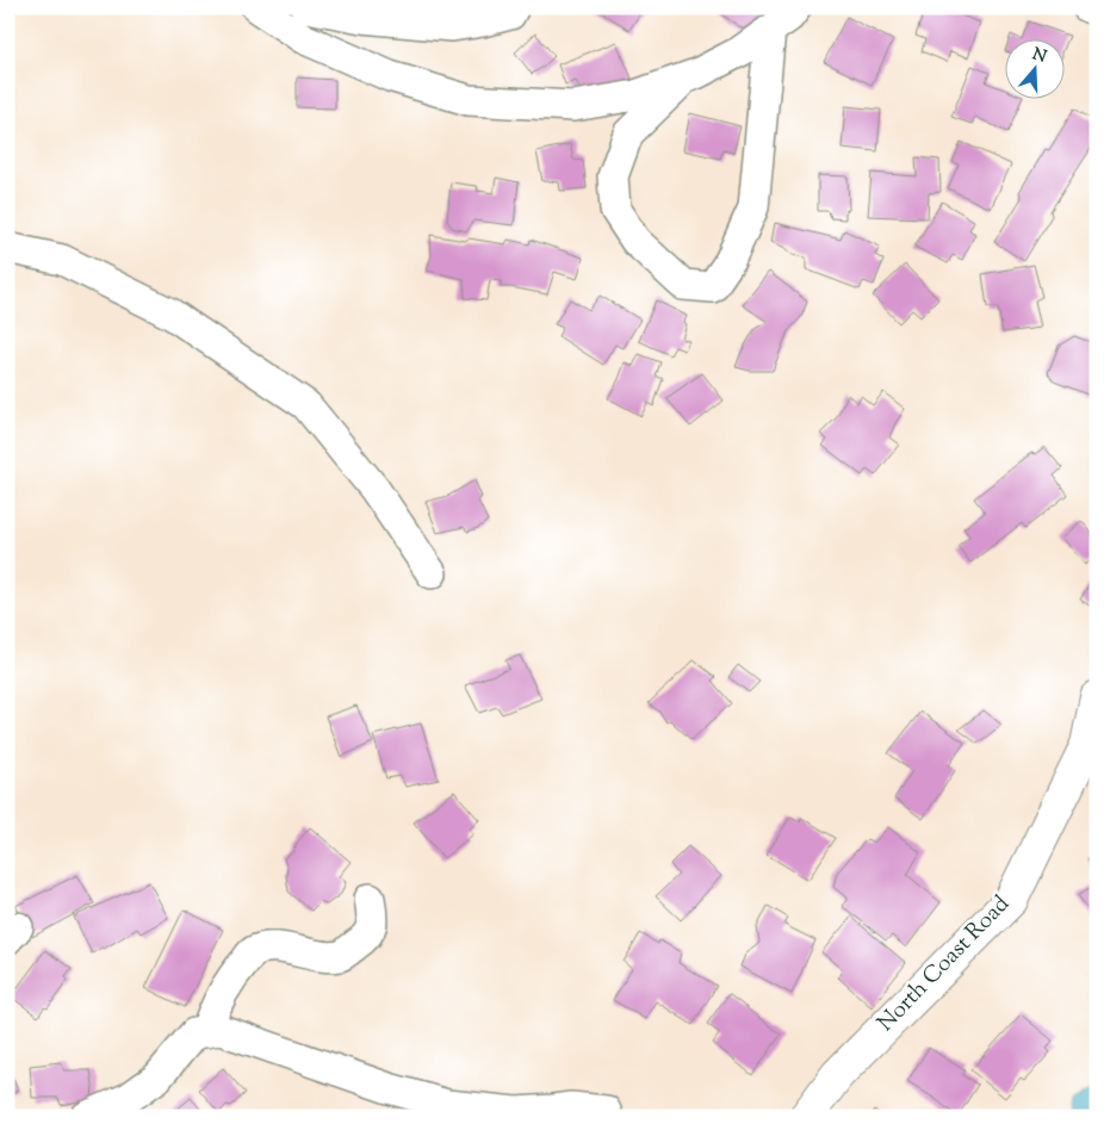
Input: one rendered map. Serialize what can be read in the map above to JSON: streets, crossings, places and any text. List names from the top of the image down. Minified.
{"streets":{"main road":["North Coast Road"]},"north":"top"}
